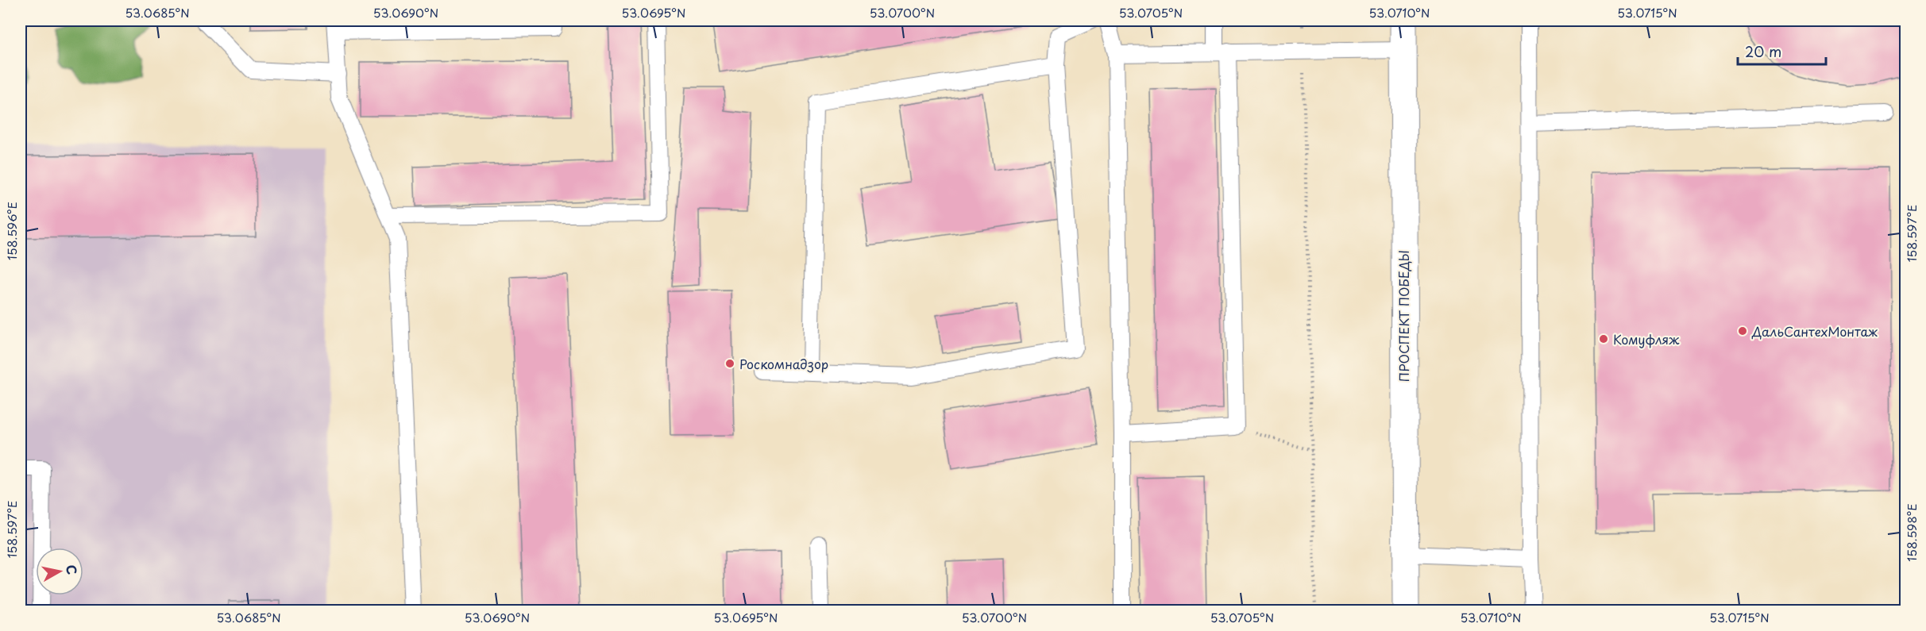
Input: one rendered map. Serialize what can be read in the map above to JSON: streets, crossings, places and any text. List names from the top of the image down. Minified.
{"streets":{"main road":["ПРОСПЕКТ ПОБЕДЫ"]},"places":["ДальСантехМонтаж","Комуфляж","Роскомнадзор"],"scale_bar":"20 m","north":"right","coordinates":["53.0685°N","53.0690°N","53.0695°N","53.0700°N","53.0705°N","53.0710°N","53.0715°N","158.596°E","158.597°E","158.598°E"]}
